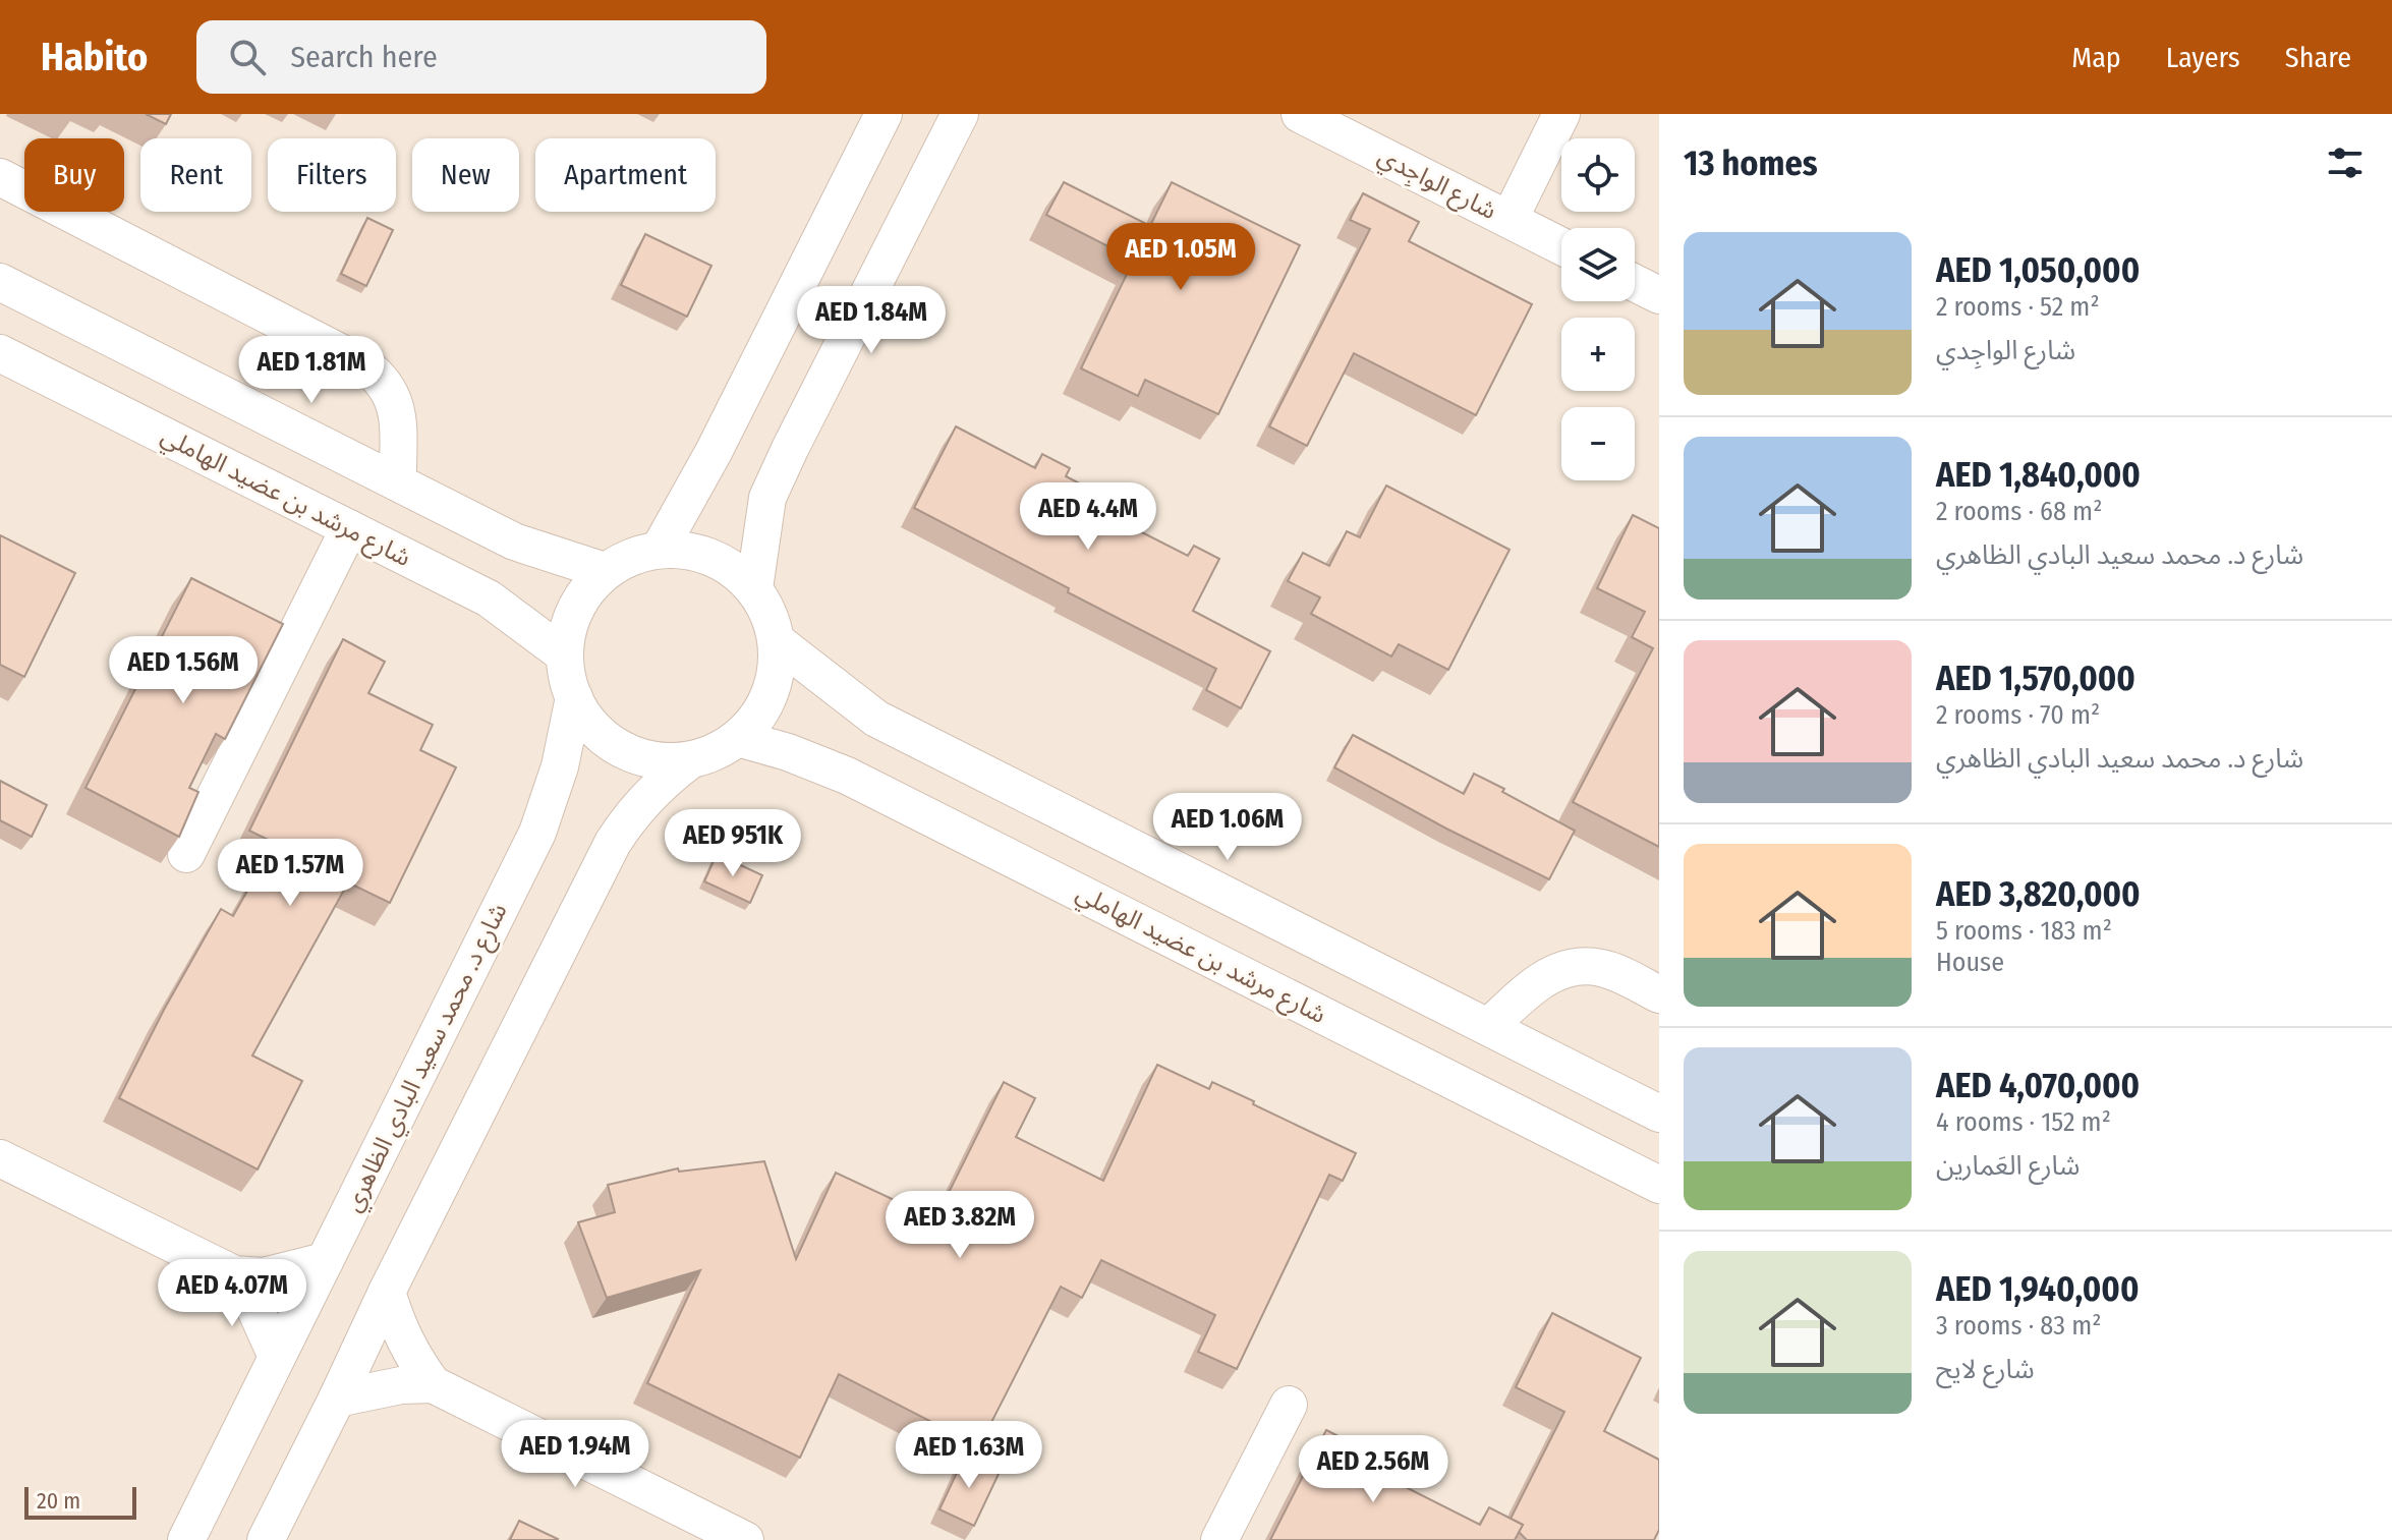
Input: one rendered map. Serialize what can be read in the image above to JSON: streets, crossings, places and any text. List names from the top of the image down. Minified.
{"streets":{"street":["شارع الواجِدي","شارع مرشد بن عضيد الهاملي","شارع د. محمد سعيد البادي الظاهري"]},"crossings":[["شارع مرشد بن عضيد الهاملي","شارع د. محمد سعيد البادي الظاهري"]],"scale_bar":"20 m","page":{"header":"Habito","search":"Search here","nav":["Map","Layers","Share"],"heading":"13 homes","map_buttons":["+","−"],"chip":["Buy","Rent","Filters","New","Apartment"],"list":[{"name":"AED 1,050,000","note":"2 rooms · 52 m² · شارع الواجِدي"},{"name":"AED 1,840,000","note":"2 rooms · 68 m² · شارع د. محمد سعيد البادي الظاهري"},{"name":"AED 1,570,000","note":"2 rooms · 70 m² · شارع د. محمد سعيد البادي الظاهري"},{"name":"AED 3,820,000","note":"5 rooms · 183 m² · House"},{"name":"AED 4,070,000","note":"4 rooms · 152 m² · شارع العَمارين"},{"name":"AED 1,940,000","note":"3 rooms · 83 m² · شارع لايح"}],"price":["AED 1.05M","AED 1.84M","AED 1.81M","AED 4.4M","AED 1.56M","AED 1.06M","AED 951K","AED 1.57M","AED 3.82M","AED 4.07M","AED 1.94M","AED 1.63M","AED 2.56M"],"scale":"20 m"}}
